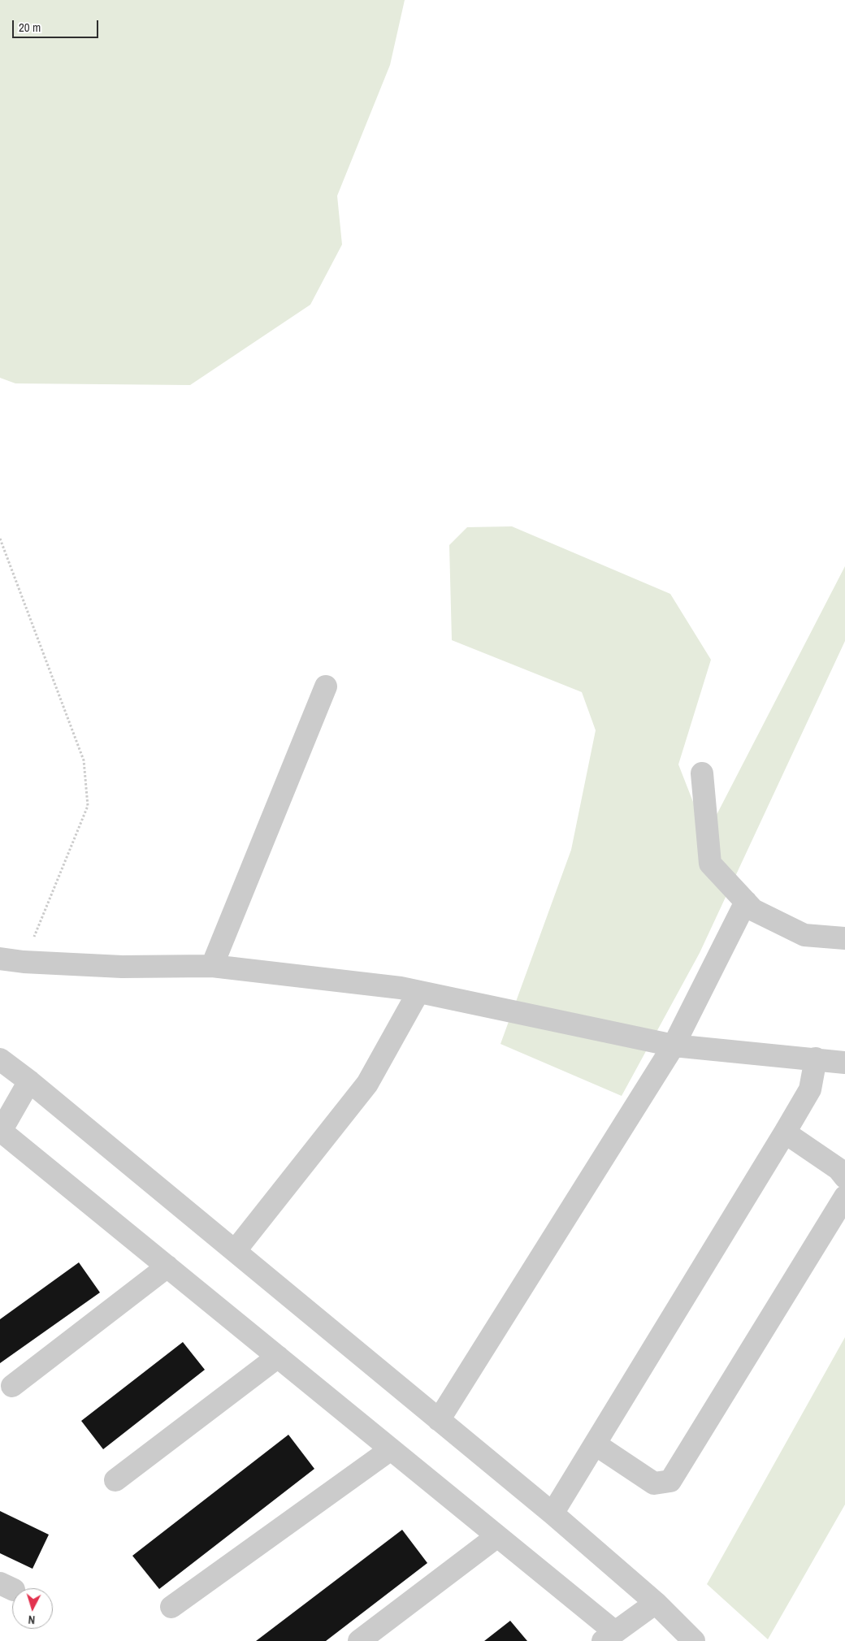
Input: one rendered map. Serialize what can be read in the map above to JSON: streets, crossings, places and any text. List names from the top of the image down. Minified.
{"scale_bar":"20 m","north":"bottom"}
